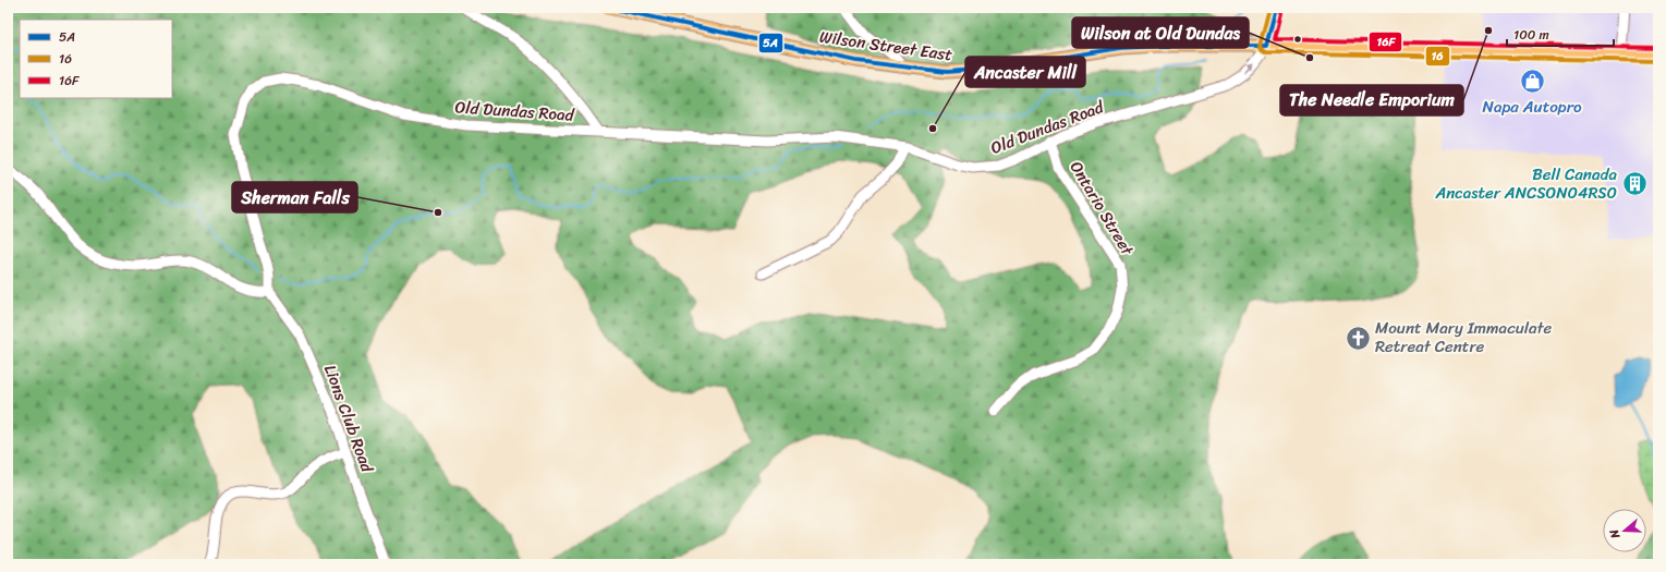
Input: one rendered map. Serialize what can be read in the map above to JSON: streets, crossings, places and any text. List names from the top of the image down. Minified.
{"streets":{"main road":["Wilson Street East"],"street":["Old Dundas Road","Ontario Street","Lions Club Road"]},"crossings":[["Wilson Street East","Old Dundas Road"],["Old Dundas Road","Ontario Street"],["Old Dundas Road","Lions Club Road"]],"places":{"other":["The Needle Emporium","Wilson at Old Dundas","Ancaster Mill","Sherman Falls"],"shop":["Napa Autopro"],"building":["Bell Canada Ancaster ANCSON04RS0"],"church":["Mount Mary Immaculate Retreat Centre"]},"lines":["transit line 5A","transit line 16","transit line 16F"],"legend":["5A","16","16F"],"scale_bar":"100 m","north":"left"}
